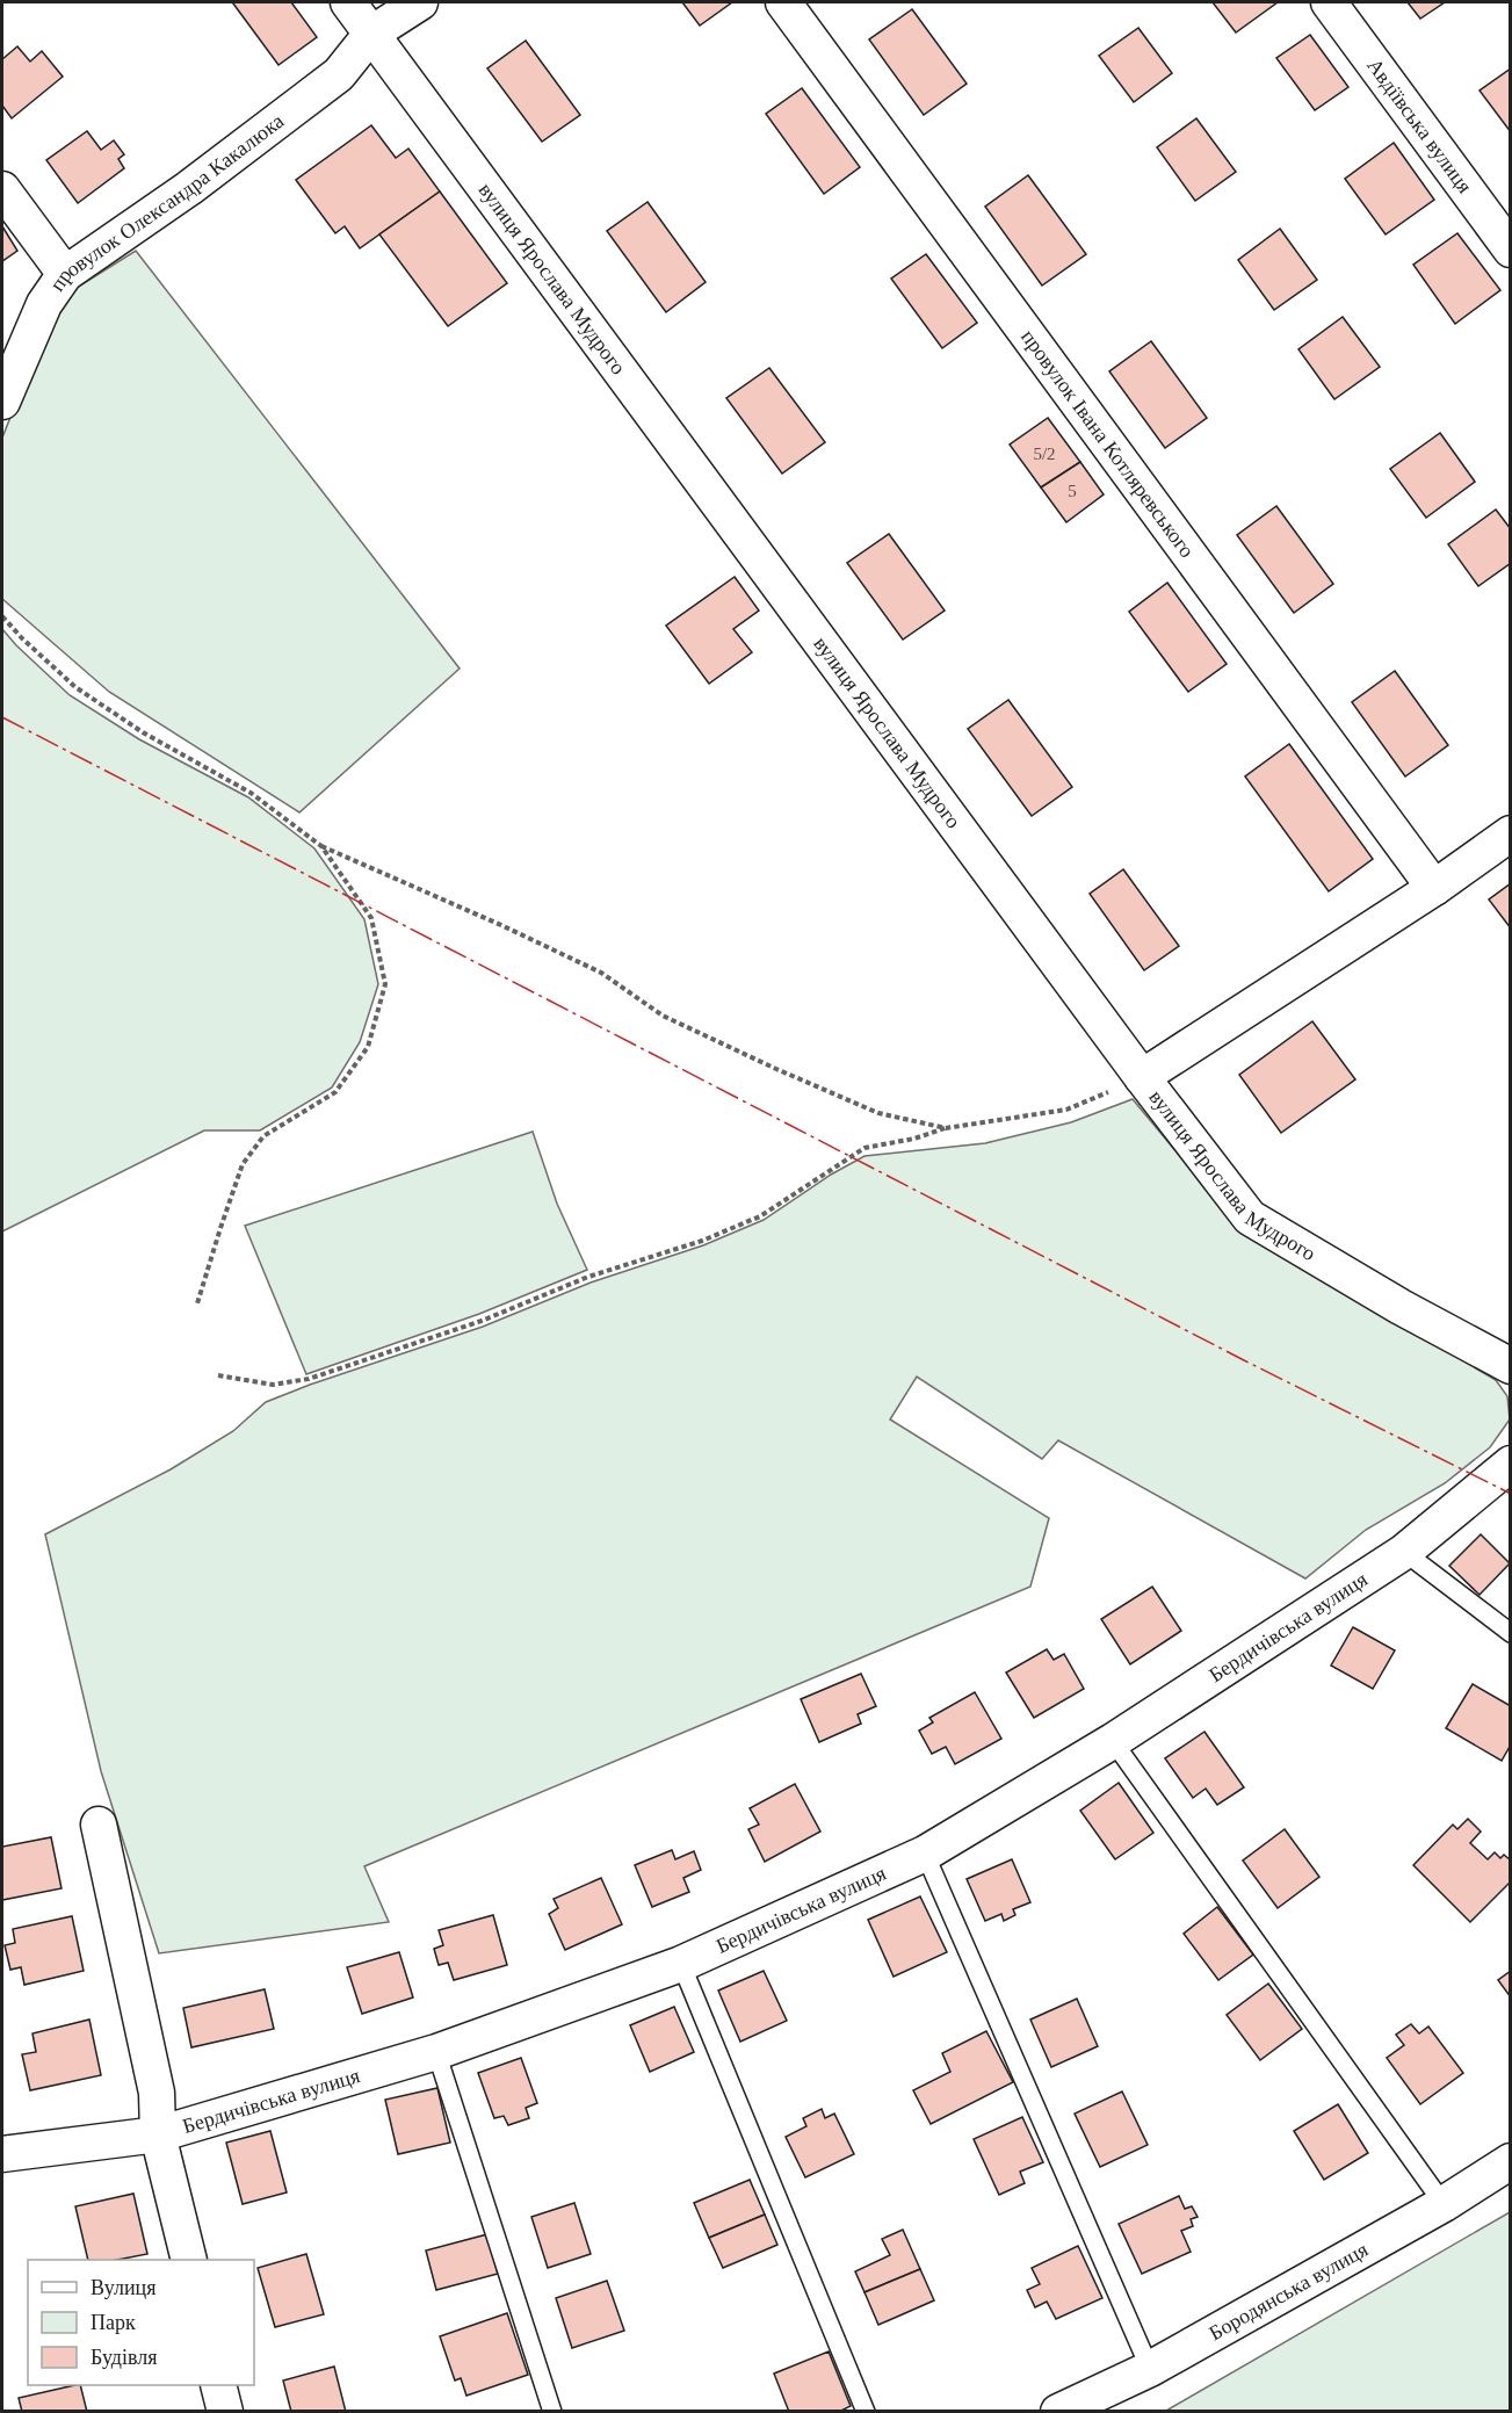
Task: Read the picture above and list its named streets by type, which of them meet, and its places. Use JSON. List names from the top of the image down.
{
  "streets": {
    "street": [
      "Авдіївська вулиця",
      "провулок Олександра Какалюка",
      "вулиця Ярослава Мудрого",
      "провулок Івана Котляревського",
      "Бердичівська вулиця",
      "Бородянська вулиця"
    ]
  },
  "crossings": [
    ["провулок Олександра Какалюка", "вулиця Ярослава Мудрого"]
  ],
  "house_numbers": ["5/2", "5"],
  "legend": ["Вулиця", "Парк", "Будівля"]
}
